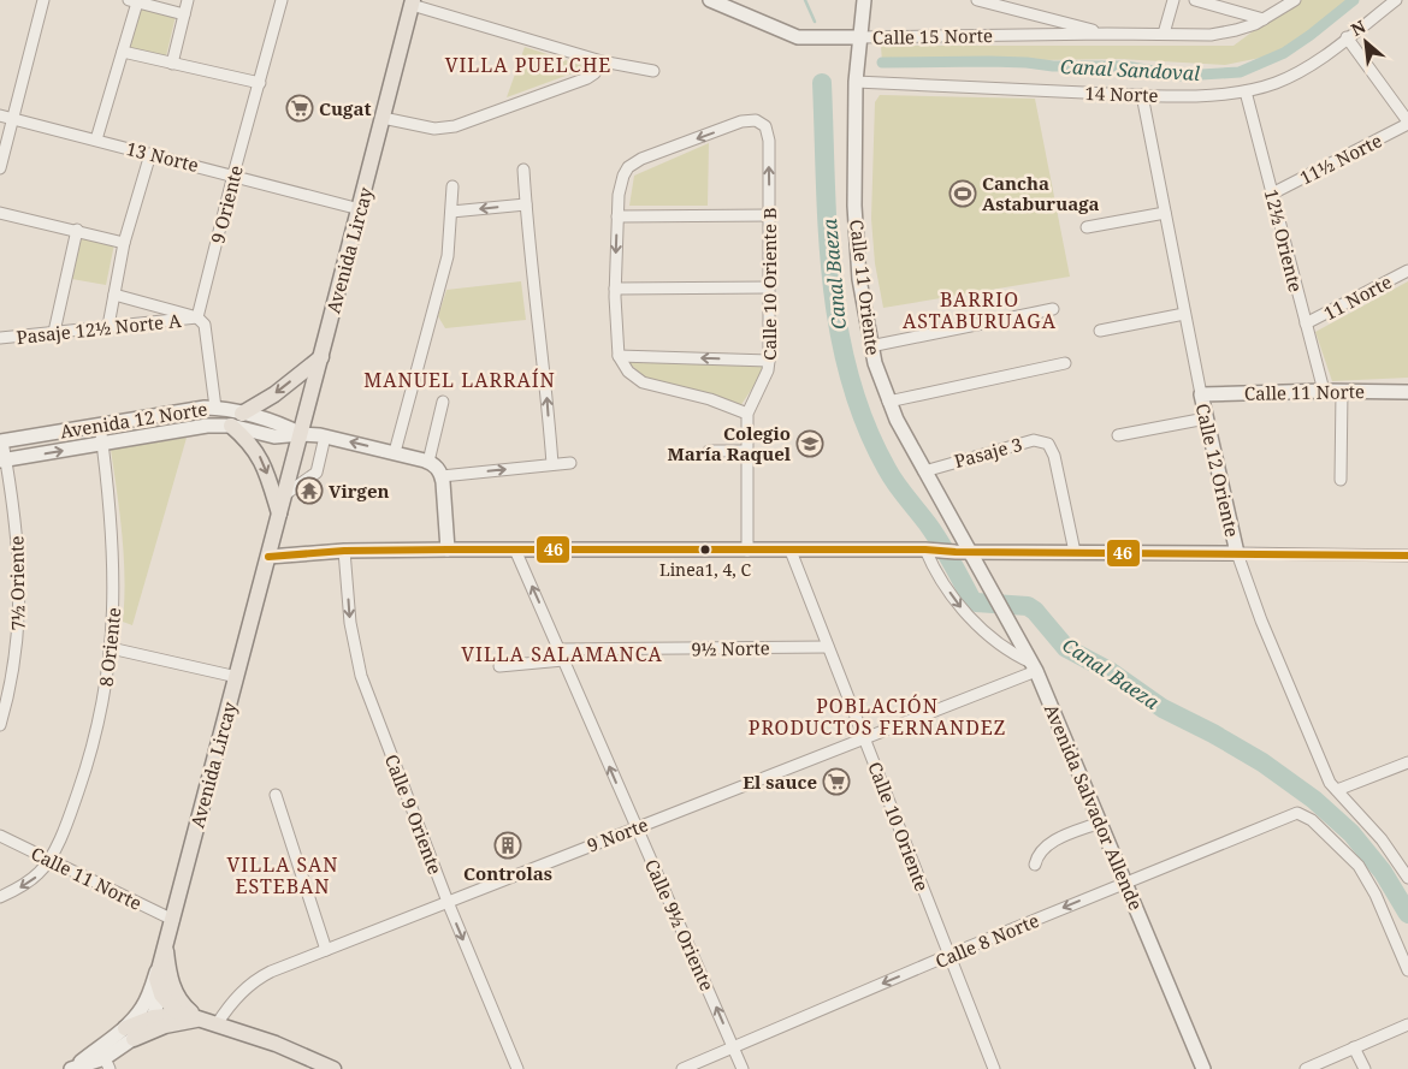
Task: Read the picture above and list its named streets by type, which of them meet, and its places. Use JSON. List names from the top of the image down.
{
  "streets": {
    "main road": [
      "Calle 15 Norte",
      "Avenida Lircay",
      "Calle 11 Oriente",
      "Calle 11 Norte",
      "Avenida 12 Norte",
      "Calle 12 Oriente",
      "Avenida Salvador Allende"
    ],
    "street": [
      "14 Norte",
      "13 Norte",
      "11½ Norte",
      "9 Oriente",
      "12½ Oriente",
      "Calle 10 Oriente B",
      "11 Norte",
      "Pasaje 12½ Norte A",
      "Pasaje 3",
      "7½ Oriente",
      "8 Oriente",
      "9½ Norte",
      "Calle 9 Oriente",
      "Calle 10 Oriente",
      "9 Norte",
      "Calle 9½ Oriente",
      "Calle 8 Norte"
    ]
  },
  "crossings": [
    ["Calle 15 Norte", "Calle 11 Oriente"],
    ["14 Norte", "12½ Oriente"],
    ["14 Norte", "Calle 11 Oriente"],
    ["14 Norte", "Calle 12 Oriente"],
    ["13 Norte", "9 Oriente"],
    ["13 Norte", "Avenida Lircay"],
    ["11½ Norte", "12½ Oriente"],
    ["9 Oriente", "Pasaje 12½ Norte A"],
    ["12½ Oriente", "11 Norte"],
    ["12½ Oriente", "Calle 11 Norte"],
    ["Avenida Lircay", "Calle 11 Norte"],
    ["Avenida Lircay", "Avenida 12 Norte"],
    ["Calle 11 Oriente", "Pasaje 3"],
    ["Calle 11 Oriente", "Avenida Salvador Allende"],
    ["Calle 11 Norte", "Calle 12 Oriente"],
    ["Calle 11 Norte", "8 Oriente"],
    ["Avenida 12 Norte", "7½ Oriente"],
    ["Avenida 12 Norte", "8 Oriente"],
    ["9½ Norte", "Calle 10 Oriente"],
    ["9½ Norte", "Calle 9½ Oriente"],
    ["Avenida Salvador Allende", "9 Norte"],
    ["Avenida Salvador Allende", "Calle 8 Norte"],
    ["Calle 9 Oriente", "9 Norte"],
    ["Calle 10 Oriente", "9 Norte"],
    ["Calle 10 Oriente", "Calle 8 Norte"],
    ["9 Norte", "Calle 9½ Oriente"],
    ["Calle 9½ Oriente", "Calle 8 Norte"]
  ],
  "one_way": ["Calle 9 Oriente", "Calle 9½ Oriente", "Calle 8 Norte"],
  "districts": [
    "VILLA PUELCHE",
    "BARRIO ASTABURUAGA",
    "MANUEL LARRAÍN",
    "VILLA SALAMANCA",
    "POBLACIÓN PRODUCTOS FERNANDEZ",
    "VILLA SAN ESTEBAN"
  ],
  "water": ["Canal Sandoval", "Canal Baeza"],
  "places": {
    "supermarket": ["Cugat", "El sauce"],
    "sports": ["Cancha Astaburuaga"],
    "school or university": ["Colegio María Raquel"],
    "temple": ["Virgen"],
    "other": ["Linea1, 4, C"],
    "building": ["Controlas"]
  },
  "lines": ["transit line 46"],
  "north": "top left"
}
